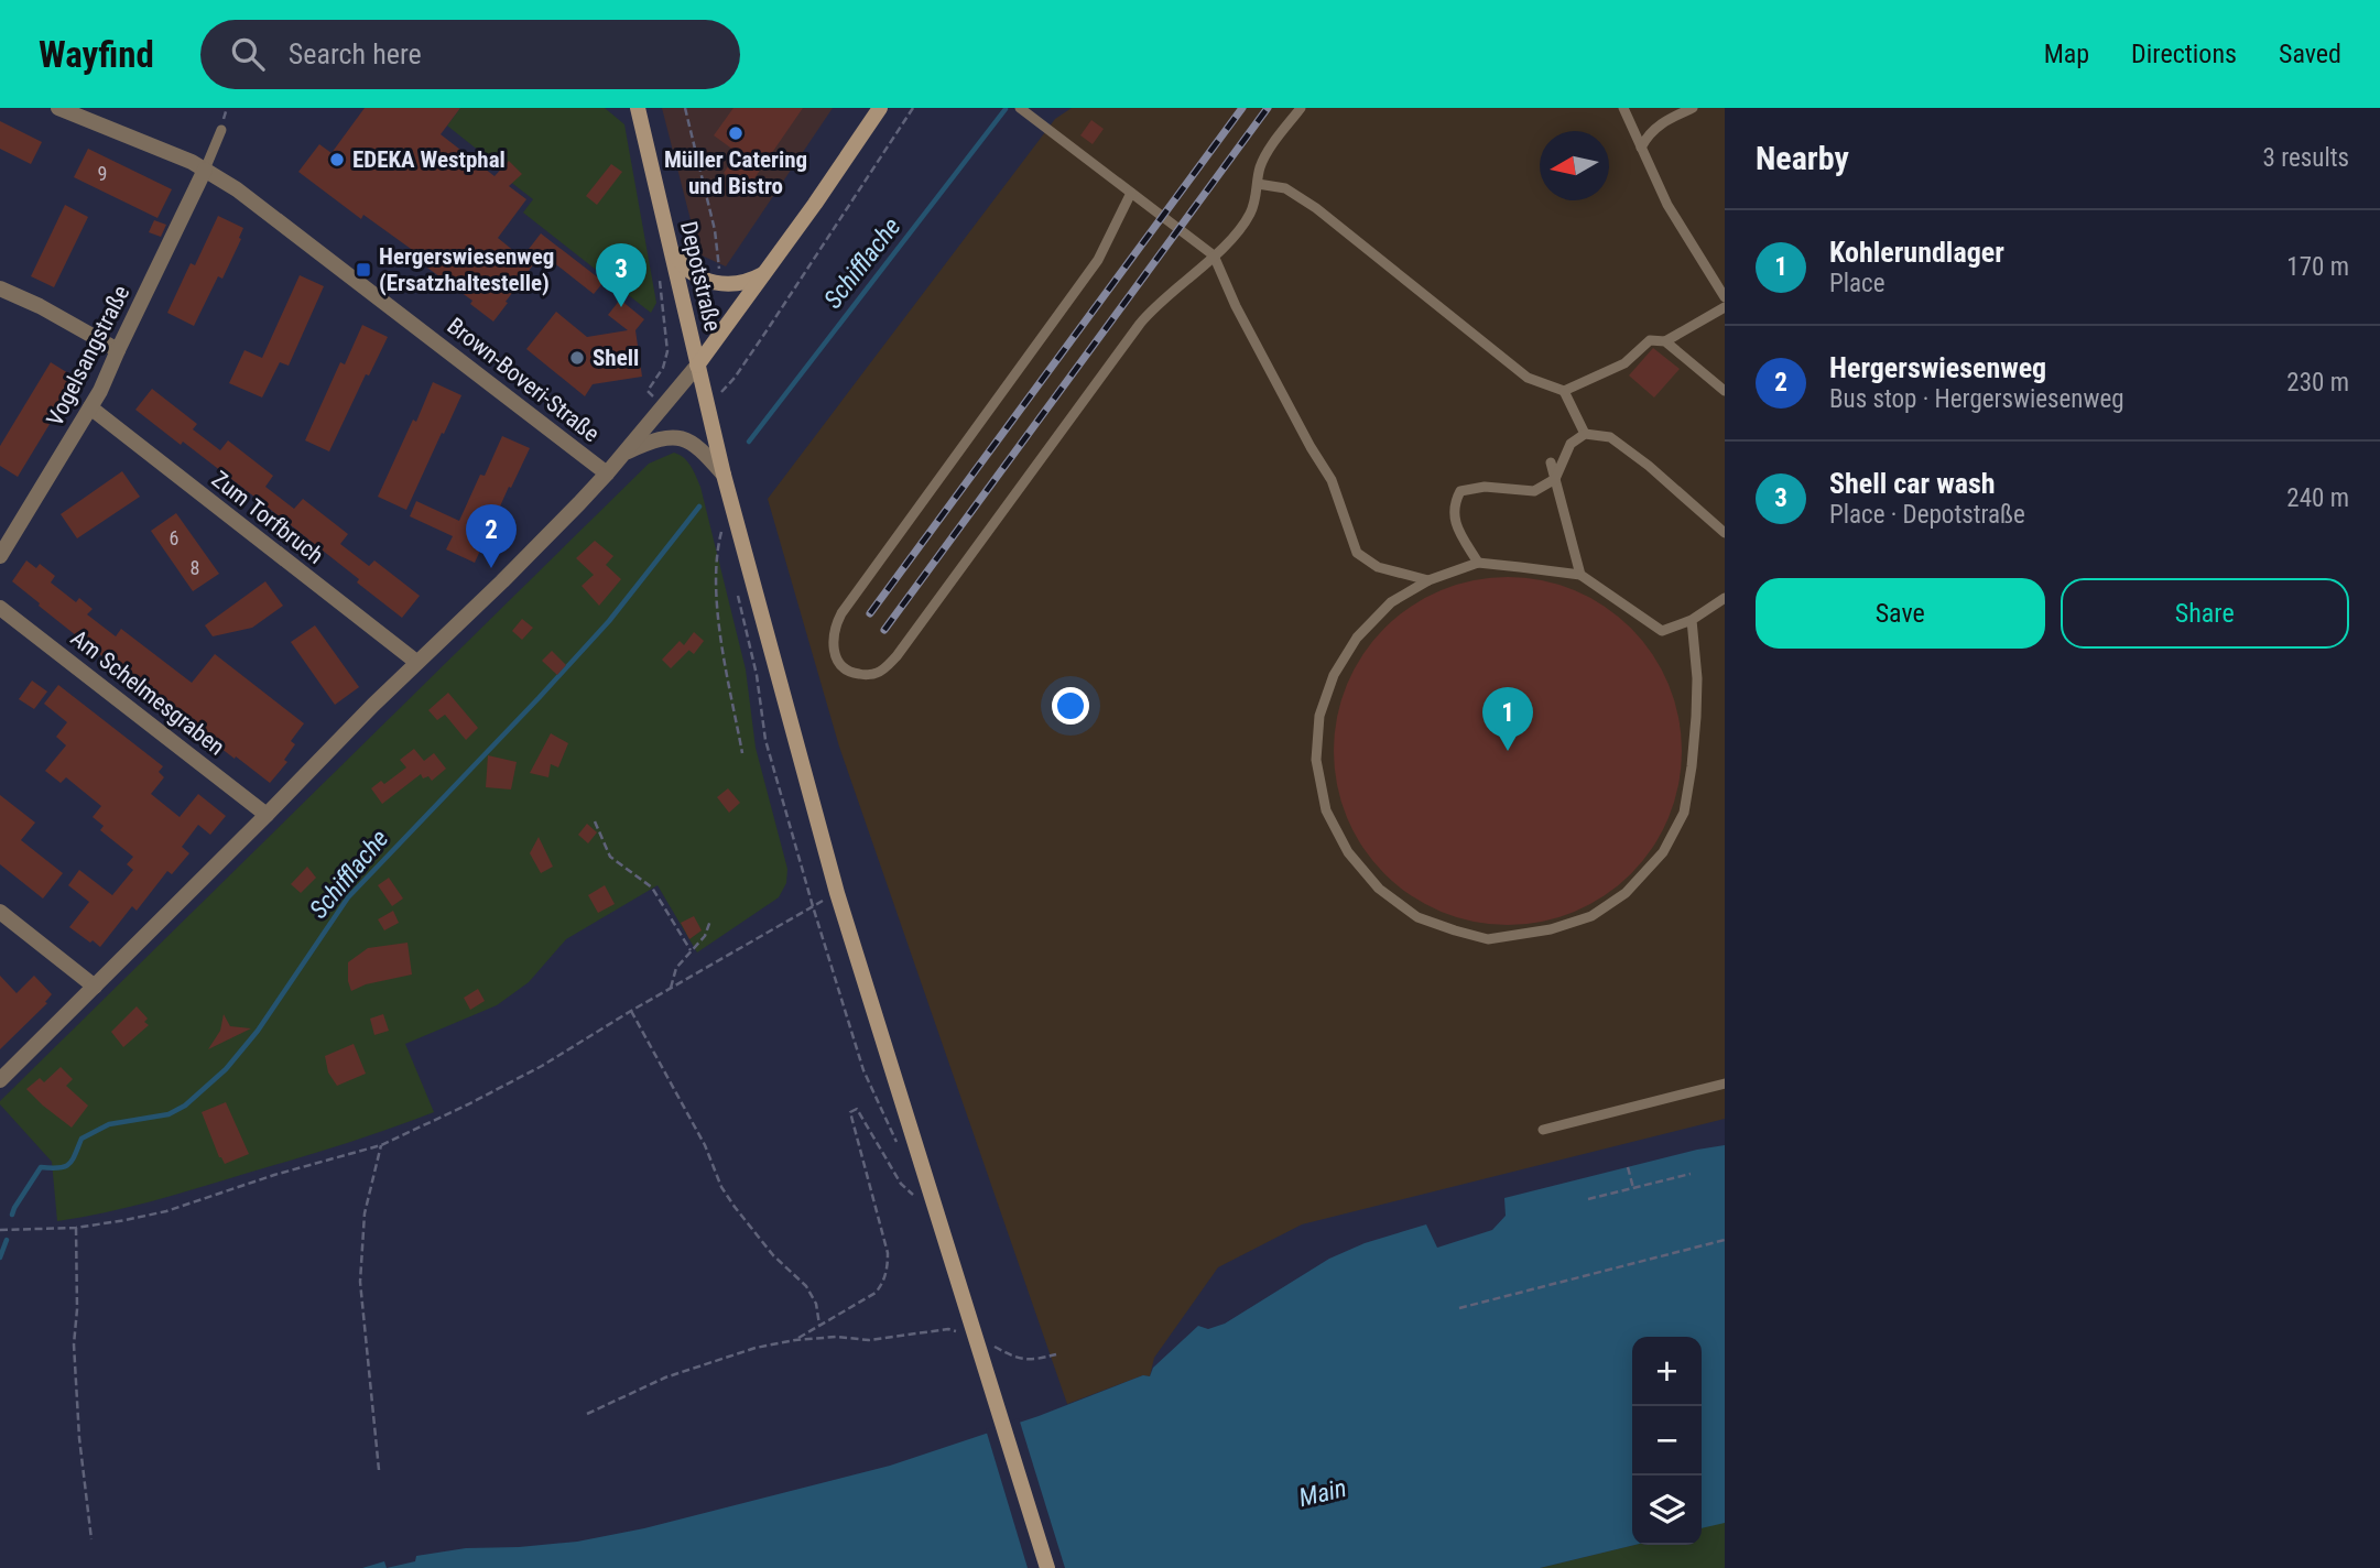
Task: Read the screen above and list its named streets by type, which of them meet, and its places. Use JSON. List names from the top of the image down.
{
  "streets": {
    "main road": ["Depotstraße"],
    "street": [
      "Vogelsangstraße",
      "Brown-Boveri-Straße",
      "Zum Torfbruch",
      "Am Schelmesgraben"
    ]
  },
  "crossings": [
    ["Vogelsangstraße", "Brown-Boveri-Straße"],
    ["Vogelsangstraße", "Zum Torfbruch"]
  ],
  "water": ["Schifflache", "Main"],
  "places": {
    "other": ["Müller Catering und Bistro", "EDEKA Westphal", "Shell"],
    "transit": ["Hergerswiesenweg (Ersatzhaltestelle)"]
  },
  "house_numbers": ["9", "6", "8"],
  "north": "left",
  "page": {
    "header": "Wayfind",
    "search": "Search here",
    "nav": ["Map", "Directions", "Saved"],
    "heading": ["Nearby", "3 results"],
    "list": [
      {
        "mark": "1",
        "name": "Kohlerundlager",
        "note": "Place",
        "value": "170 m"
      },
      {
        "mark": "2",
        "name": "Hergerswiesenweg",
        "note": "Bus stop · Hergerswiesenweg",
        "value": "230 m"
      },
      {
        "mark": "3",
        "name": "Shell car wash",
        "note": "Place · Depotstraße",
        "value": "240 m"
      }
    ],
    "pins": ["3", "2", "1"],
    "buttons": ["Save", "Share"],
    "map_buttons": ["+", "−"]
  }
}
